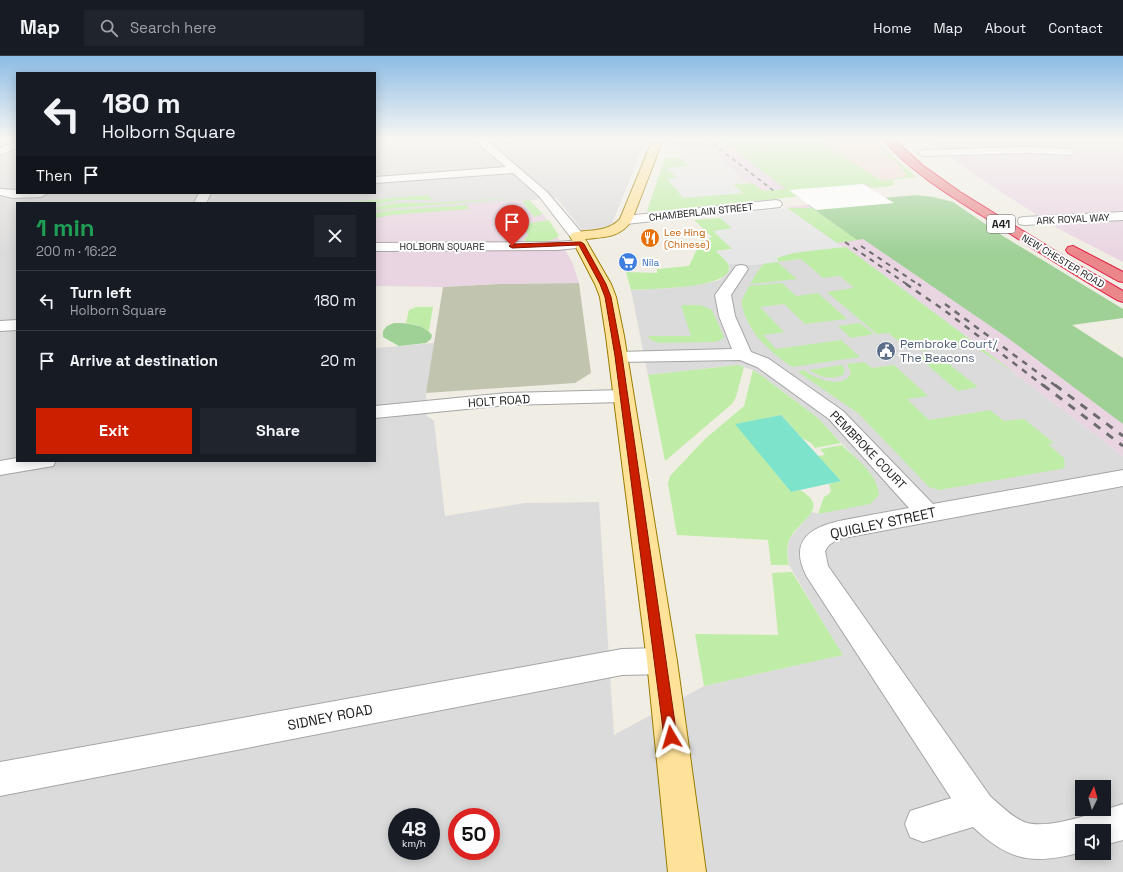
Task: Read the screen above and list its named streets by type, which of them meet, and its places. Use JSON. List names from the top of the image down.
{
  "streets": {
    "highway": ["A41", "NEW CHESTER ROAD"],
    "street": [
      "CHAMBERLAIN STREET",
      "ARK ROYAL WAY",
      "HOLBORN SQUARE",
      "HOLT ROAD",
      "PEMBROKE COURT",
      "QUIGLEY STREET",
      "SIDNEY ROAD"
    ]
  },
  "crossings": [
    ["ARK ROYAL WAY", "NEW CHESTER ROAD"],
    ["PEMBROKE COURT", "QUIGLEY STREET"]
  ],
  "places": {
    "restaurant": ["Lee Hing (Chinese)"],
    "supermarket": ["Nila"],
    "public building": ["Pembroke Court/ The Beacons"]
  },
  "north": "top",
  "page": {
    "header": "Map",
    "search": "Search here",
    "nav": [
      "Home",
      "Map",
      "About",
      "Contact"
    ],
    "turn": ["180 m", "Holborn Square"],
    "then": "Then",
    "heading": ["1 min", "200 m · 16:22"],
    "list": [
      {
        "name": "Turn left",
        "note": "Holborn Square",
        "value": "180 m"
      },
      {
        "name": "Arrive at destination",
        "value": "20 m"
      }
    ],
    "buttons": ["Exit", "Share"],
    "speed": "48 km/h",
    "limit": "50"
  }
}
